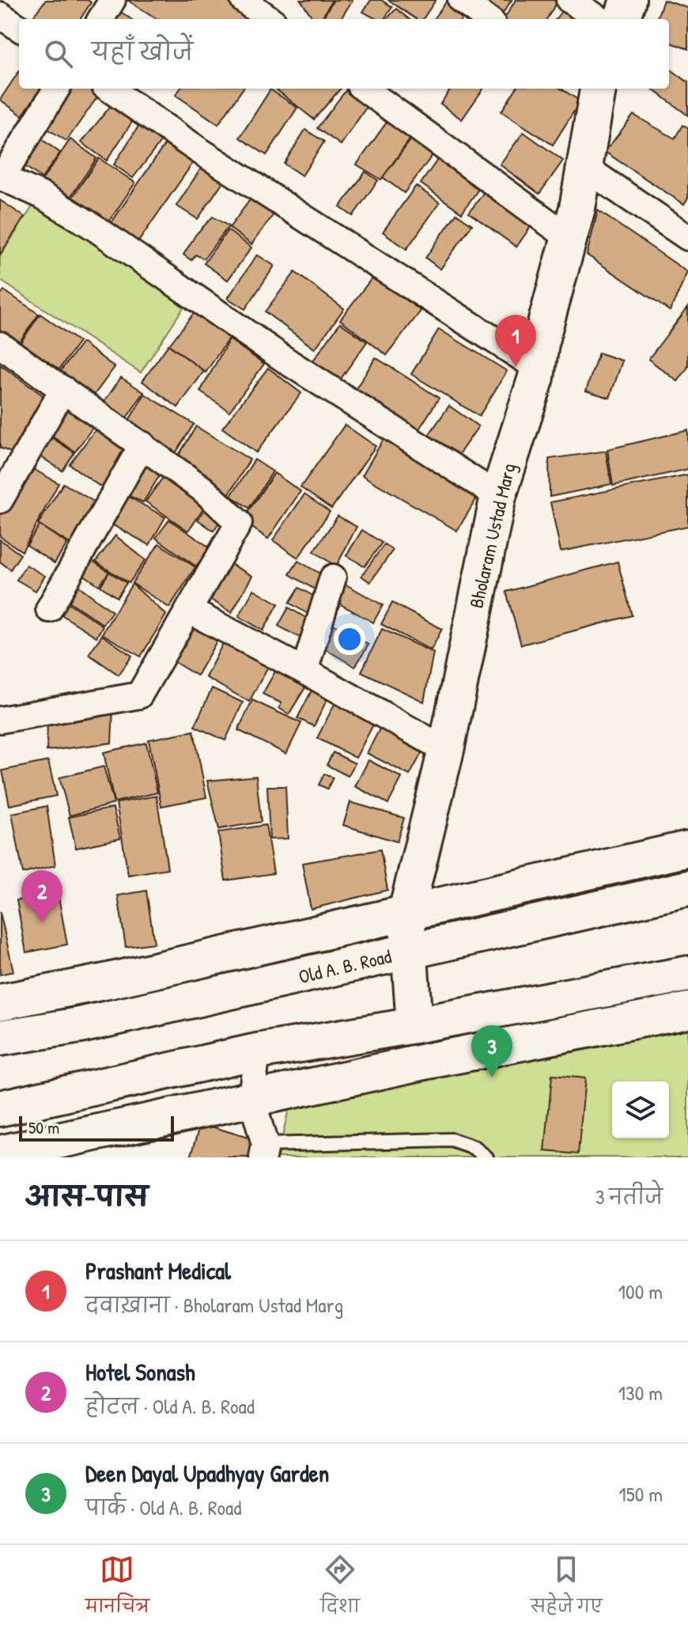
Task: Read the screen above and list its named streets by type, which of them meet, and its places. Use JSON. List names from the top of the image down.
{
  "streets": {
    "street": ["Bholaram Ustad Marg", "Old A. B. Road"]
  },
  "crossings": [
    ["Bholaram Ustad Marg", "Old A. B. Road"]
  ],
  "scale_bar": "50 m",
  "page": {
    "search": "यहाँ खोजें",
    "pins": ["1", "2", "3"],
    "scale": "50 m",
    "heading": ["आस-पास", "3 नतीजे"],
    "list": [
      {
        "mark": "1",
        "name": "Prashant Medical",
        "note": "दवाख़ाना · Bholaram Ustad Marg",
        "value": "100 m"
      },
      {
        "mark": "2",
        "name": "Hotel Sonash",
        "note": "होटल · Old A. B. Road",
        "value": "130 m"
      },
      {
        "mark": "3",
        "name": "Deen Dayal Upadhyay Garden",
        "note": "पार्क · Old A. B. Road",
        "value": "150 m"
      }
    ],
    "nav": ["मानचित्र", "दिशा", "सहेजे गए"]
  }
}
